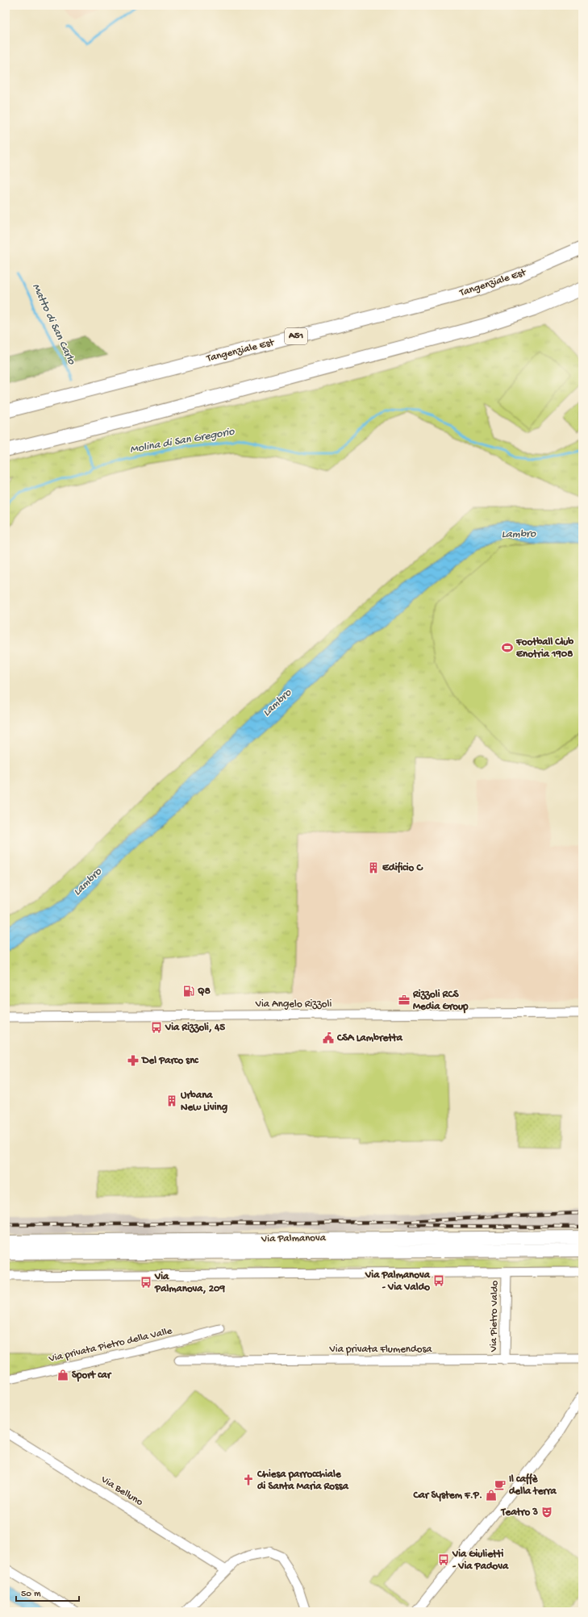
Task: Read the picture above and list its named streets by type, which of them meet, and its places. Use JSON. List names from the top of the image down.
{
  "streets": {
    "highway": ["Tangenziale Est", "A51", "Via Palmanova"],
    "street": [
      "Via Angelo Rizzoli",
      "Via Pietro Valdo",
      "Via privata Pietro della Valle",
      "Via privata Flumendosa",
      "Via Belluno"
    ]
  },
  "crossings": [
    ["Via Pietro Valdo", "Via privata Flumendosa"]
  ],
  "water": ["Matto di San Carlo", "Molina di San Gregorio", "Lambro"],
  "places": {
    "sports": ["Football Club Enotria 1908"],
    "building": ["Edificio C", "Urbana New Living"],
    "fuel station": ["Q8"],
    "office": ["Rizzoli RCS Media Group"],
    "bus stop": [
      "Via Rizzoli, 45",
      "Via Palmanova - Via Valdo",
      "Via Palmanova, 209",
      "Via Giulietti - Via Padova"
    ],
    "public building": ["CSA Lambretta"],
    "pharmacy": ["Del Parco snc"],
    "shop": ["Sport car", "Car System F.P."],
    "church": ["Chiesa parrocchiale di Santa Maria Rossa"],
    "cafe": ["Il caffè della terra"],
    "theatre": ["Teatro 3"]
  },
  "scale_bar": "50 m"
}
